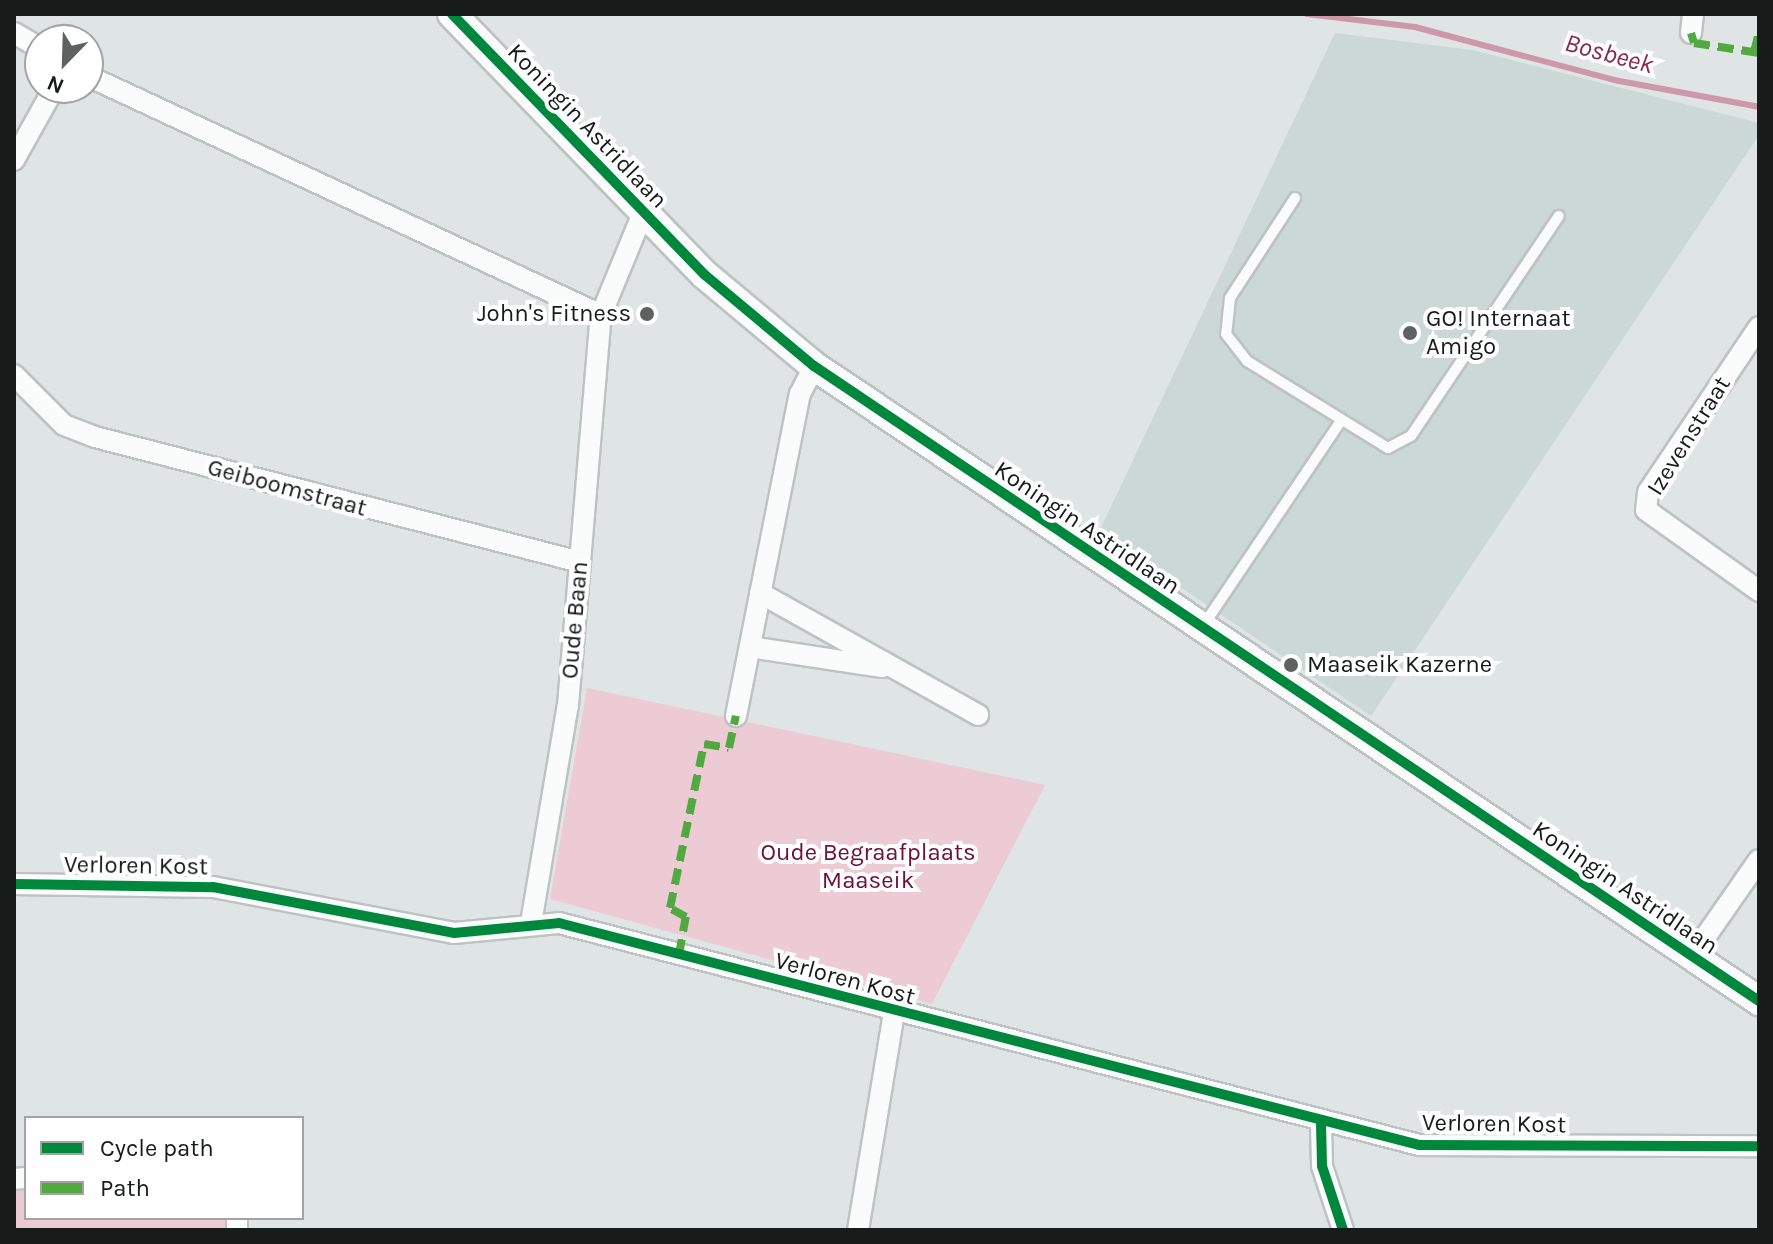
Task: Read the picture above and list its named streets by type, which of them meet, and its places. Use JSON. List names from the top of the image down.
{
  "streets": {
    "main road": ["Koningin Astridlaan"],
    "street": [
      "Izevenstraat",
      "Geiboomstraat",
      "Oude Baan",
      "Verloren Kost"
    ]
  },
  "crossings": [
    ["Koningin Astridlaan", "Oude Baan"],
    ["Geiboomstraat", "Oude Baan"],
    ["Oude Baan", "Verloren Kost"]
  ],
  "water": ["Bosbeek"],
  "parks": ["Oude Begraafplaats Maaseik"],
  "places": ["John's Fitness", "GO! Internaat Amigo", "Maaseik Kazerne"],
  "legend": ["Cycle path", "Path"],
  "north": "bottom left"
}
